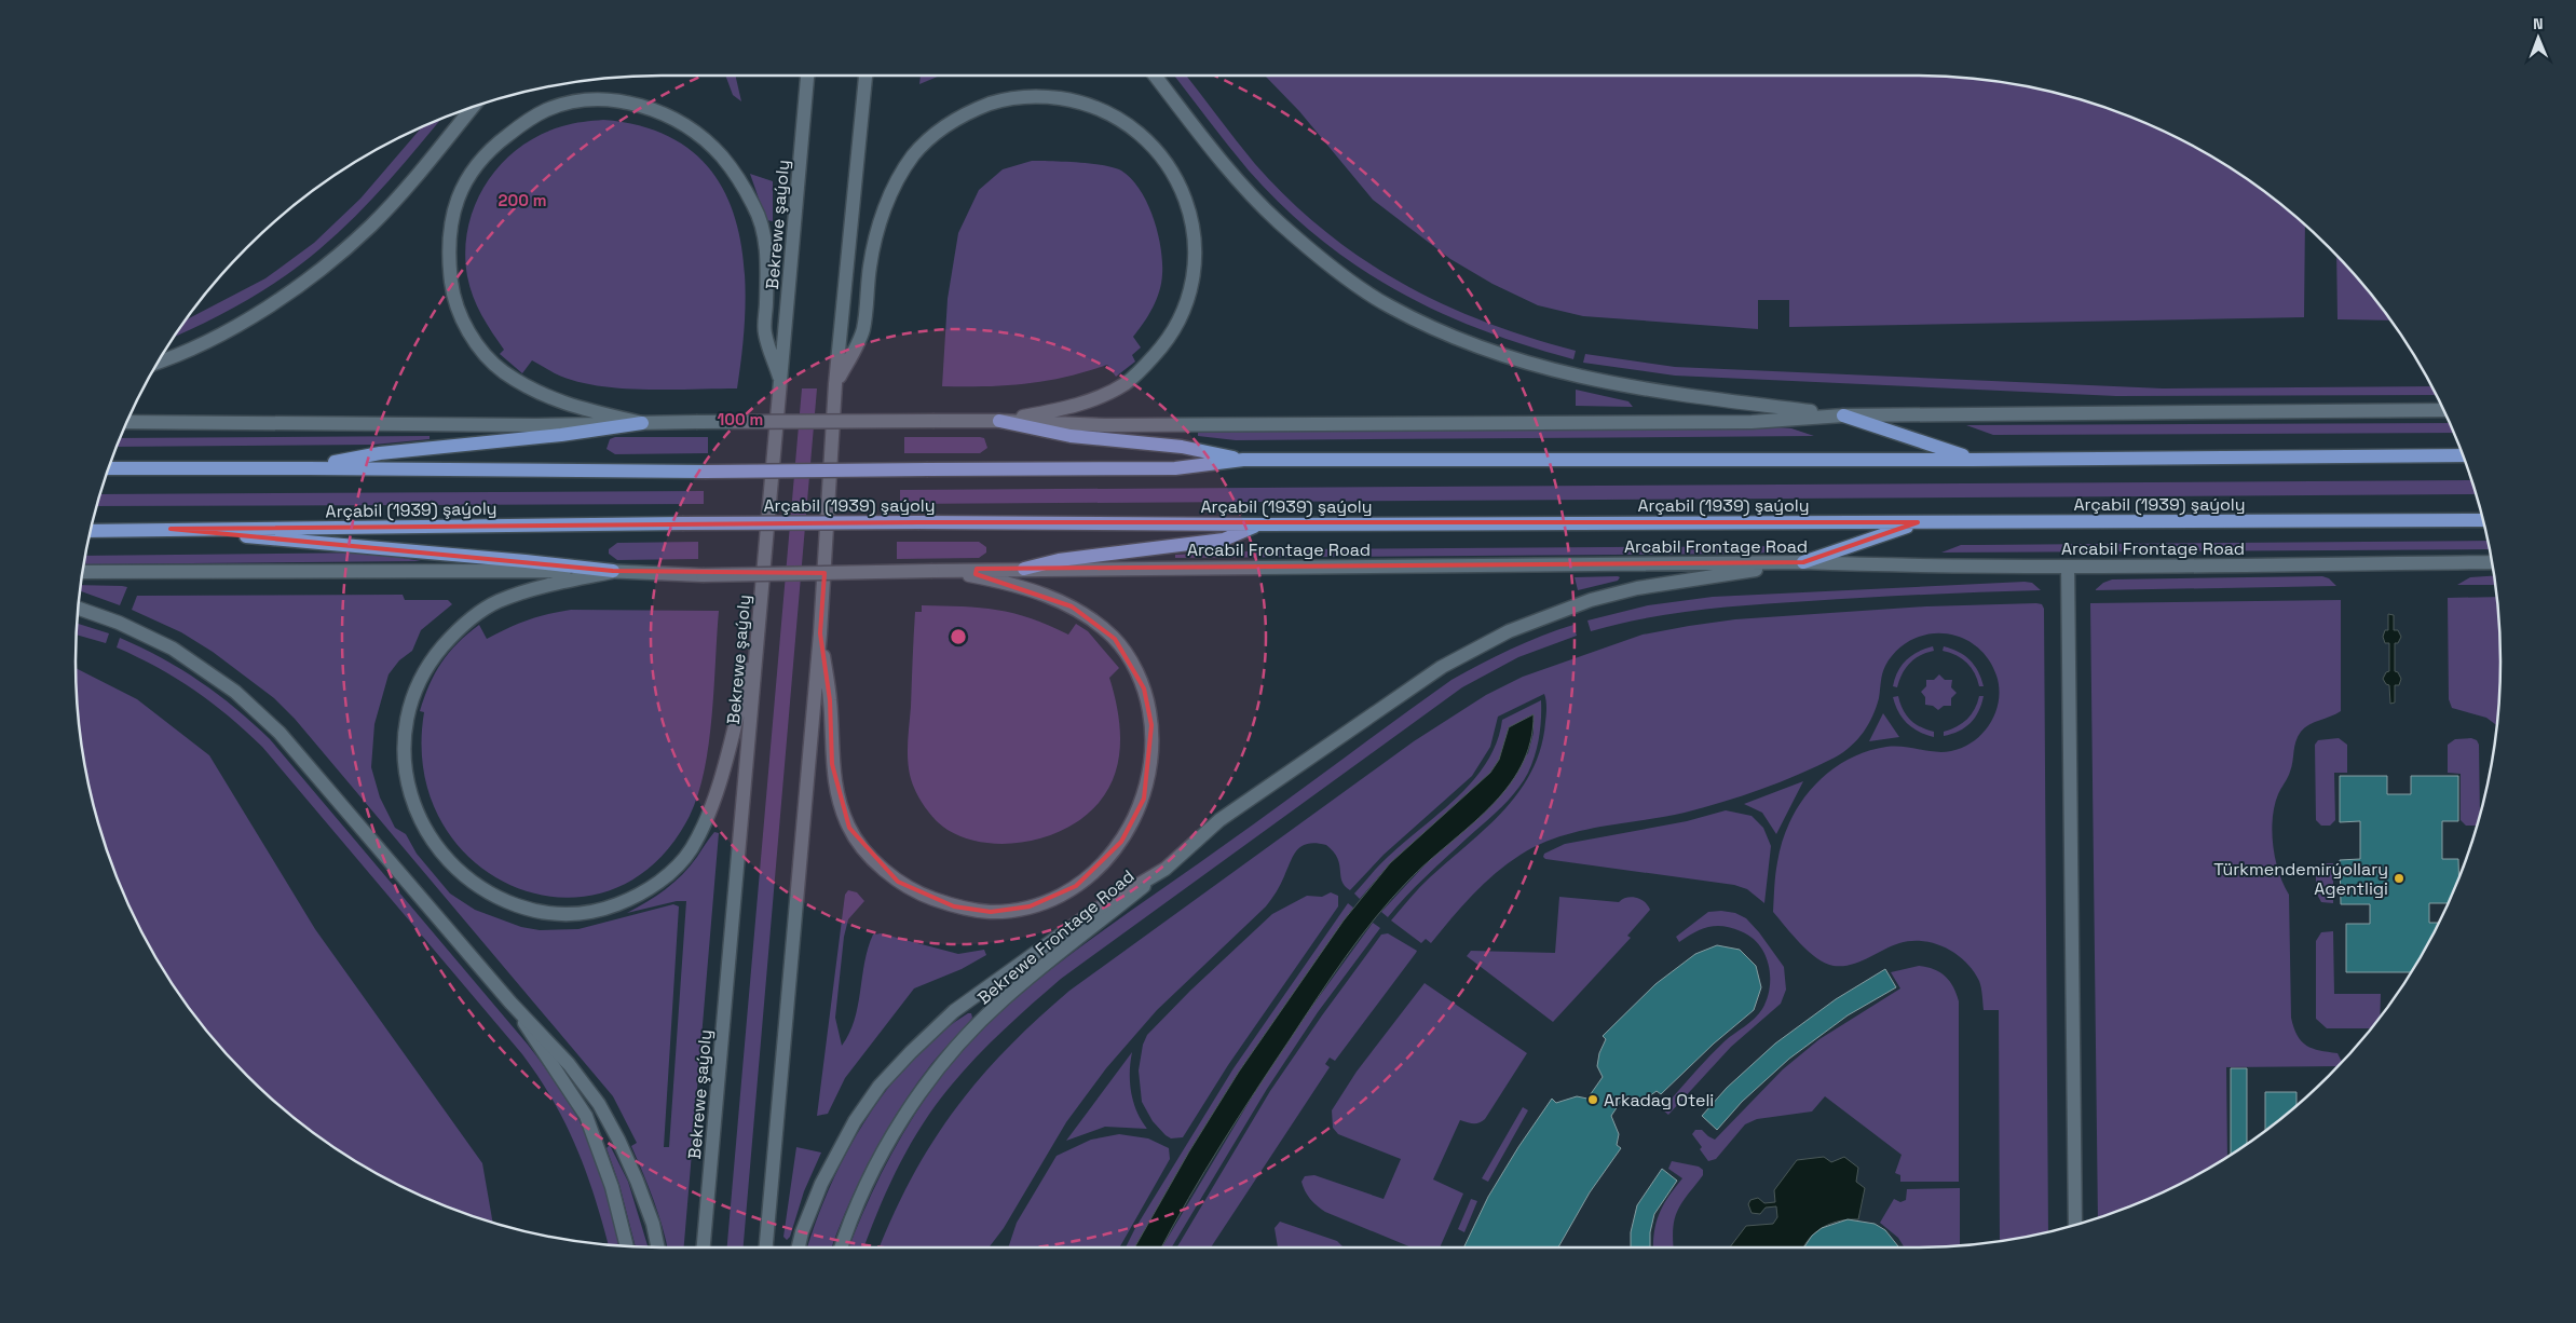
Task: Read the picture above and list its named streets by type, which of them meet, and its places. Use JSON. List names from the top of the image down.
{
  "streets": {
    "main road": [
      "Bekrewe şaýoly",
      "Arçabil (1939) şaýoly",
      "Arcabil Frontage Road",
      "Bekrewe Frontage Road"
    ]
  },
  "places": ["Türkmendemirýollary Agentligi", "Arkadag Oteli"],
  "north": "top",
  "rings": ["200 m", "100 m"]
}
